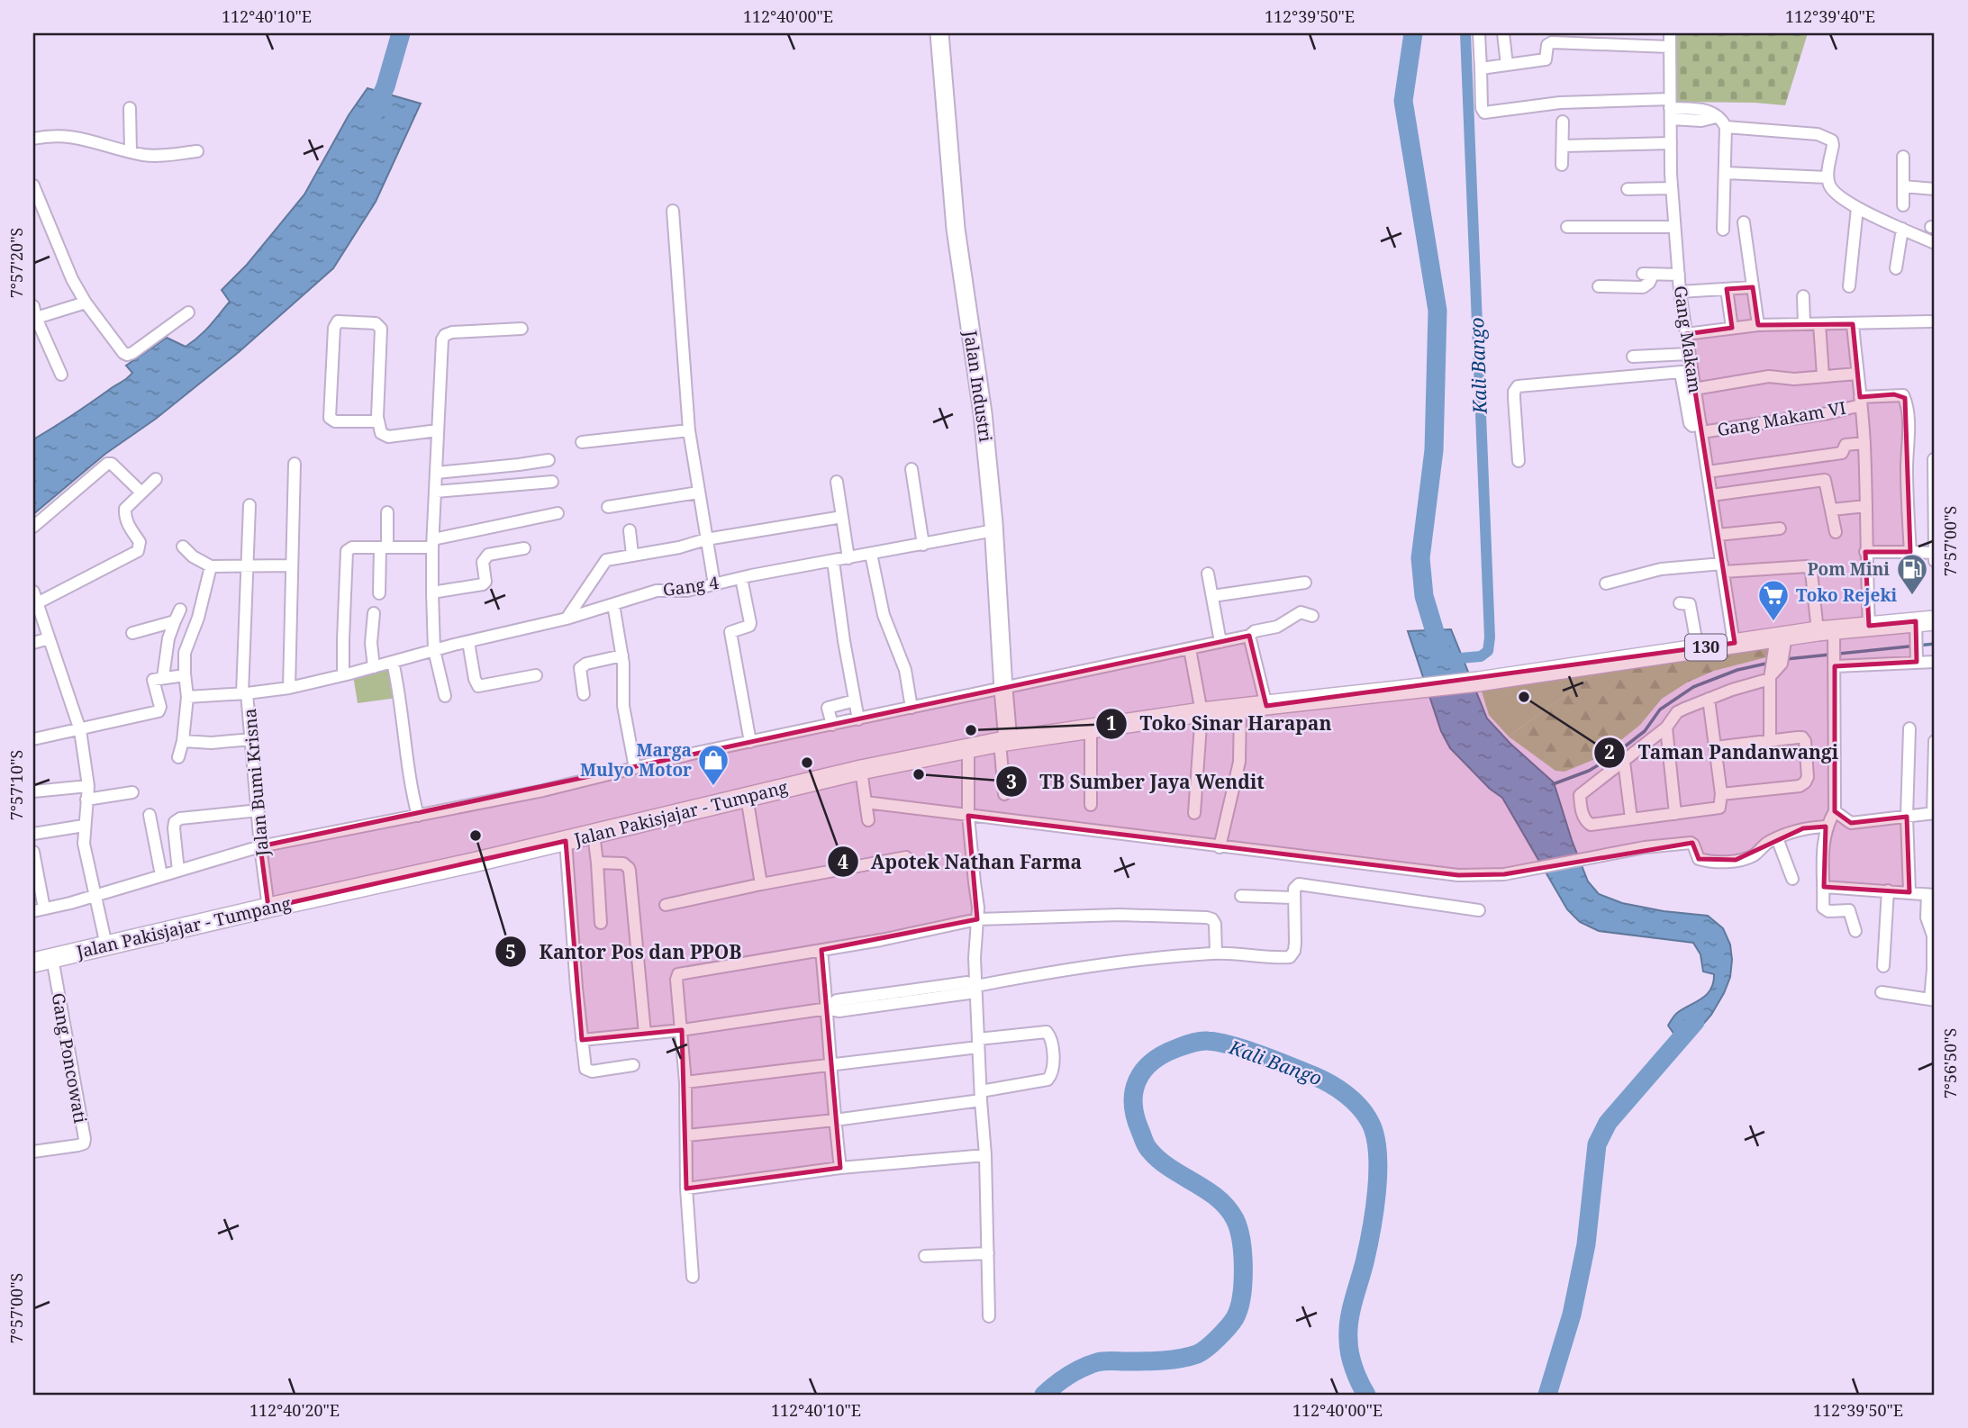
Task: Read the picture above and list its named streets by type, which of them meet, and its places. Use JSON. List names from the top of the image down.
{
  "streets": {
    "main road": ["130", "Jalan Pakisjajar - Tumpang"],
    "street": [
      "Gang Makam",
      "Jalan Industri",
      "Gang Makam VI",
      "Gang 4",
      "Jalan Bumi Krisna",
      "Gang Poncowati"
    ]
  },
  "crossings": [
    ["Gang Makam", "Gang Makam VI"],
    ["Gang Makam", "130"],
    ["Jalan Industri", "Gang 4"],
    ["Jalan Industri", "Jalan Pakisjajar - Tumpang"],
    ["Gang 4", "Jalan Bumi Krisna"],
    ["130", "Jalan Pakisjajar - Tumpang"],
    ["Jalan Bumi Krisna", "Jalan Pakisjajar - Tumpang"],
    ["Jalan Pakisjajar - Tumpang", "Gang Poncowati"]
  ],
  "water": ["Kali Bango"],
  "places": {
    "fuel station": ["Pom Mini"],
    "supermarket": ["Toko Rejeki"],
    "other": [
      "Taman Pandanwangi",
      "Toko Sinar Harapan",
      "Apotek Nathan Farma",
      "TB Sumber Jaya Wendit",
      "Kantor Pos dan PPOB"
    ],
    "shop": ["Marga Mulyo Motor"]
  },
  "coordinates": [
    "112°40'10\"E",
    "112°40'00\"E",
    "112°39'50\"E",
    "112°39'40\"E",
    "7°57'20\"S",
    "7°57'00\"S",
    "7°57'10\"S",
    "7°56'50\"S",
    "112°40'20\"E"
  ]
}
